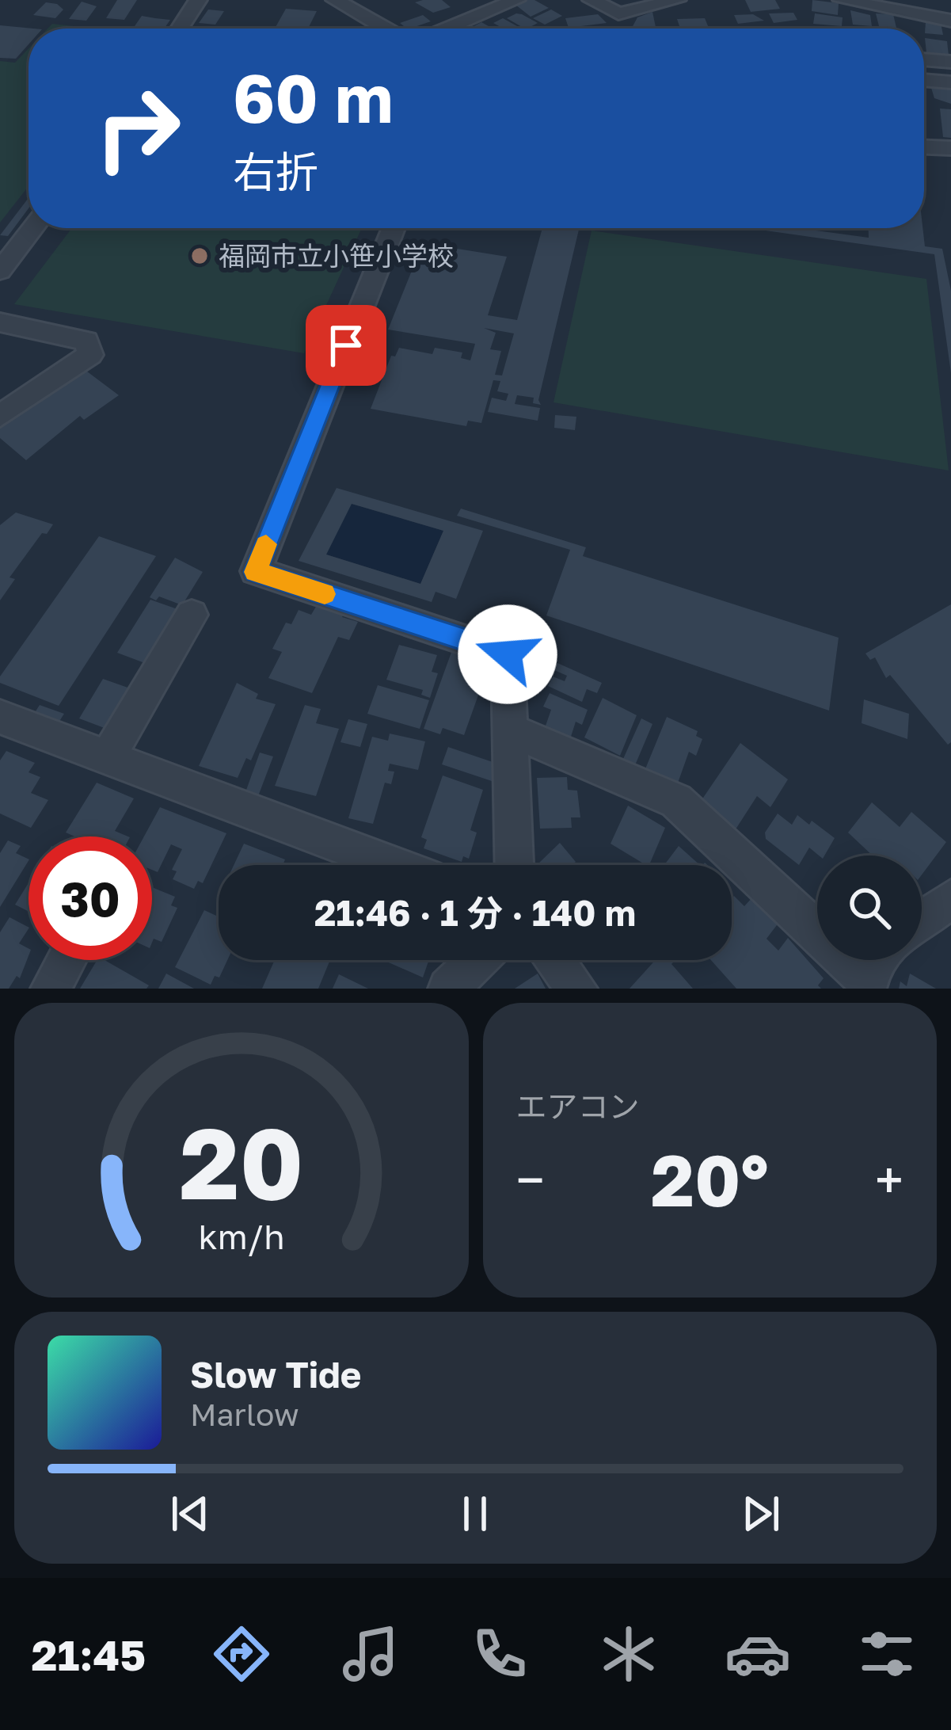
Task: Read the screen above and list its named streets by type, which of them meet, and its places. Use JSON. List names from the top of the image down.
{
  "places": ["福岡市立小笹小学校"],
  "page": {
    "turn": ["60 m", "右折"],
    "limit": "30",
    "trip": "21:46 · 1 分 · 140 m",
    "tile": "エアコン",
    "heat": ["−", "20°", "+"],
    "song": ["Slow Tide", "Marlow"],
    "tabs": "21:45",
    "gauge": ["20", "km/h"]
  }
}
